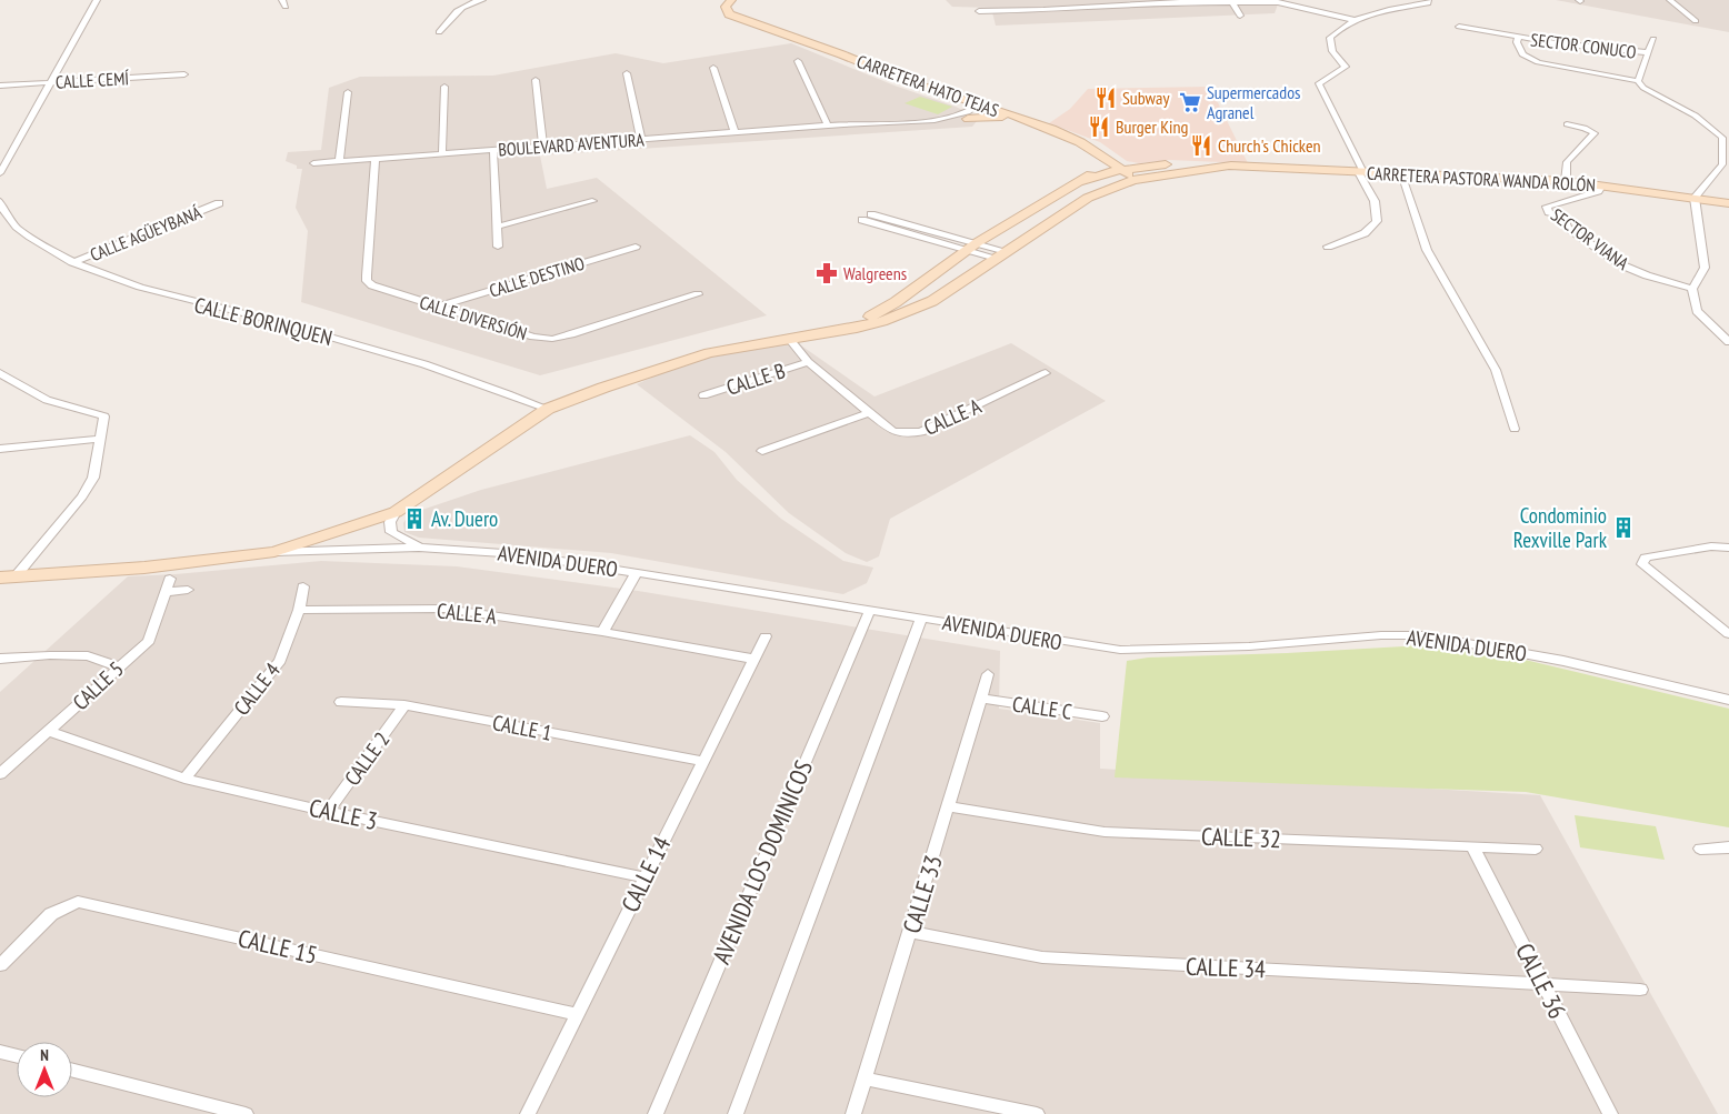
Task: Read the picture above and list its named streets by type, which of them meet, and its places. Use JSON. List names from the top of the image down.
{
  "streets": {
    "street": [
      "SECTOR CONUCO",
      "CALLE CEMÍ",
      "CARRETERA HATO TEJAS",
      "BOULEVARD AVENTURA",
      "CARRETERA PASTORA WANDA ROLÓN",
      "CALLE AGÜEYBANÁ",
      "SECTOR VIANA",
      "CALLE DESTINO",
      "CALLE DIVERSIÓN",
      "CALLE BORINQUEN",
      "CALLE B",
      "CALLE A",
      "AVENIDA DUERO",
      "CALLE 5",
      "CALLE 4",
      "CALLE C",
      "CALLE 1",
      "CALLE 2",
      "CALLE 3",
      "CALLE 32",
      "AVENIDA LOS DOMINICOS",
      "CALLE 14",
      "CALLE 33",
      "CALLE 15",
      "CALLE 34",
      "CALLE 36"
    ]
  },
  "crossings": [
    ["SECTOR CONUCO", "CARRETERA PASTORA WANDA ROLÓN"],
    ["CARRETERA HATO TEJAS", "BOULEVARD AVENTURA"],
    ["CARRETERA HATO TEJAS", "CARRETERA PASTORA WANDA ROLÓN"],
    ["BOULEVARD AVENTURA", "CALLE DIVERSIÓN"],
    ["CARRETERA PASTORA WANDA ROLÓN", "SECTOR VIANA"],
    ["CARRETERA PASTORA WANDA ROLÓN", "CALLE BORINQUEN"],
    ["CARRETERA PASTORA WANDA ROLÓN", "CALLE A"],
    ["CARRETERA PASTORA WANDA ROLÓN", "AVENIDA DUERO"],
    ["CALLE AGÜEYBANÁ", "CALLE BORINQUEN"],
    ["CALLE DESTINO", "CALLE DIVERSIÓN"],
    ["CALLE B", "CALLE A"],
    ["CALLE A", "CALLE 4"],
    ["CALLE A", "CALLE 14"],
    ["AVENIDA DUERO", "AVENIDA LOS DOMINICOS"],
    ["CALLE 5", "CALLE 3"],
    ["CALLE 4", "CALLE 3"],
    ["CALLE C", "CALLE 33"],
    ["CALLE 1", "CALLE 2"],
    ["CALLE 1", "CALLE 14"],
    ["CALLE 2", "CALLE 3"],
    ["CALLE 3", "CALLE 14"],
    ["CALLE 32", "CALLE 33"],
    ["CALLE 32", "CALLE 36"],
    ["CALLE 14", "CALLE 15"],
    ["CALLE 33", "CALLE 34"],
    ["CALLE 34", "CALLE 36"]
  ],
  "places": {
    "restaurant": ["Subway", "Burger King", "Church's Chicken"],
    "supermarket": ["Supermercados Agranel"],
    "pharmacy": ["Walgreens"],
    "building": ["Av. Duero", "Condominio Rexville Park"]
  },
  "north": "top"
}
